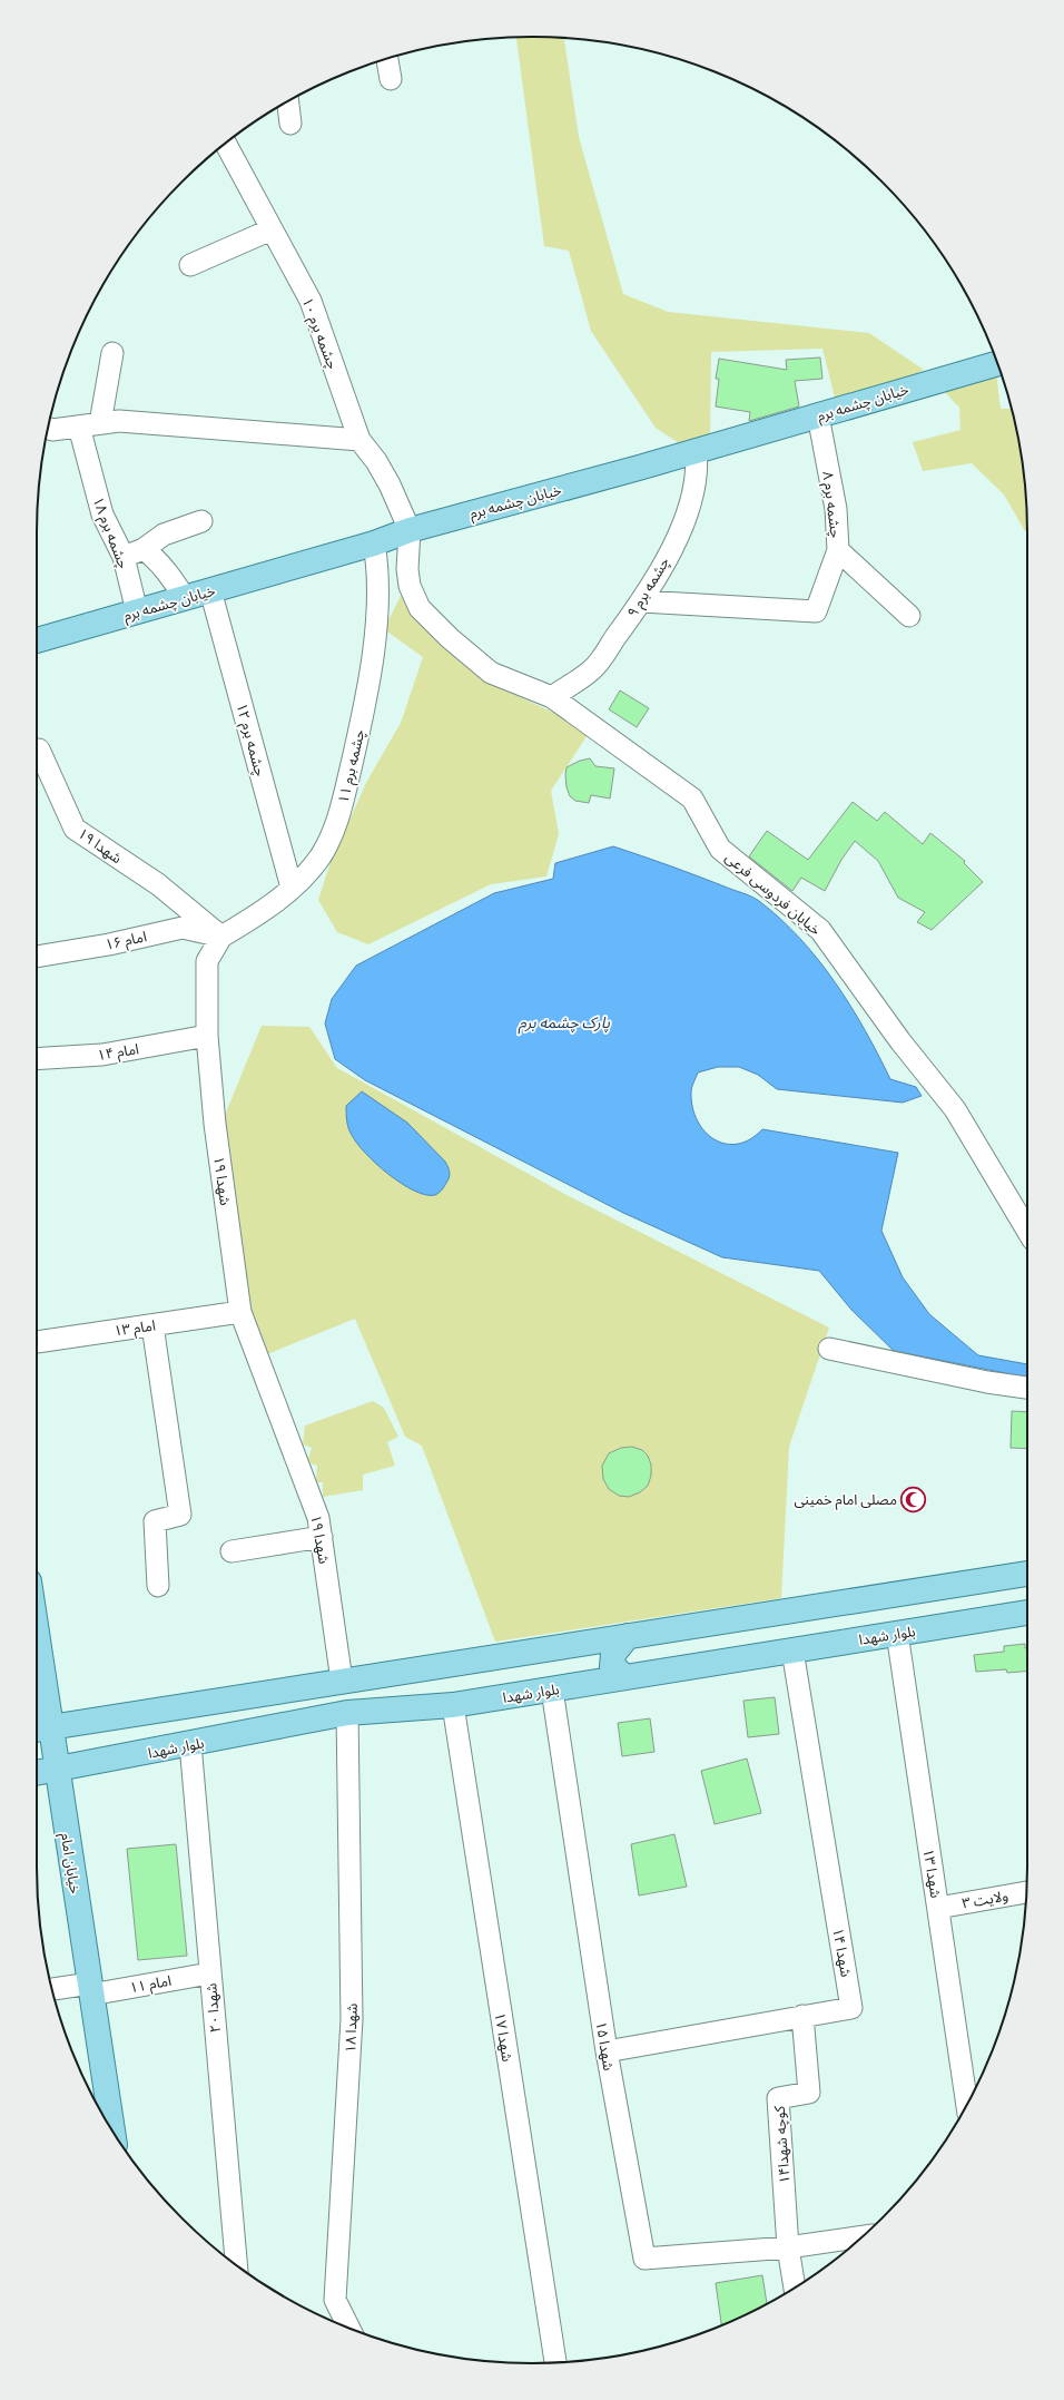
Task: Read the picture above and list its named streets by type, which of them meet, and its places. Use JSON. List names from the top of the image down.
{
  "streets": {
    "main road": ["خیابان چشمه برم", "بلوار شهدا", "خیابان امام"],
    "street": [
      "چشمه برم ۱۰",
      "چشمه برم ۸",
      "چشمه برم ۱۸",
      "چشمه برم ۹",
      "چشمه برم ۱۲",
      "چشمه برم ۱۱",
      "شهدا ۱۹",
      "خیابان فردوسی فرعی",
      "امام ۱۶",
      "امام ۱۴",
      "امام ۱۳",
      "شهدا ۱۳",
      "ولایت ۳",
      "شهدا ۱۴",
      "امام ۱۱",
      "شهدا ۲۰",
      "شهدا ۱۸",
      "شهدا ۱۷",
      "شهدا ۱۵",
      "کوچه شهدا۱۴"
    ]
  },
  "crossings": [
    ["چشمه برم ۱۰", "خیابان چشمه برم"],
    ["چشمه برم ۱۰", "خیابان فردوسی فرعی"],
    ["خیابان چشمه برم", "چشمه برم ۸"],
    ["خیابان چشمه برم", "چشمه برم ۱۸"],
    ["خیابان چشمه برم", "چشمه برم ۹"],
    ["خیابان چشمه برم", "چشمه برم ۱۲"],
    ["خیابان چشمه برم", "چشمه برم ۱۱"],
    ["خیابان چشمه برم", "خیابان فردوسی فرعی"],
    ["چشمه برم ۹", "خیابان فردوسی فرعی"],
    ["چشمه برم ۱۲", "چشمه برم ۱۱"],
    ["چشمه برم ۱۱", "شهدا ۱۹"],
    ["چشمه برم ۱۱", "امام ۱۶"],
    ["شهدا ۱۹", "امام ۱۶"],
    ["شهدا ۱۹", "امام ۱۴"],
    ["شهدا ۱۹", "امام ۱۳"],
    ["بلوار شهدا", "خیابان امام"],
    ["بلوار شهدا", "شهدا ۱۳"],
    ["بلوار شهدا", "شهدا ۱۴"],
    ["بلوار شهدا", "شهدا ۲۰"],
    ["بلوار شهدا", "شهدا ۱۸"],
    ["بلوار شهدا", "شهدا ۱۷"],
    ["بلوار شهدا", "شهدا ۱۵"],
    ["خیابان امام", "امام ۱۱"],
    ["شهدا ۱۳", "ولایت ۳"],
    ["شهدا ۱۴", "شهدا ۱۵"],
    ["شهدا ۱۴", "کوچه شهدا۱۴"],
    ["امام ۱۱", "شهدا ۲۰"],
    ["شهدا ۱۵", "کوچه شهدا۱۴"]
  ],
  "water": ["پارک چشمه برم"],
  "places": {
    "mosque": ["مصلی امام خمینی"]
  }
}
